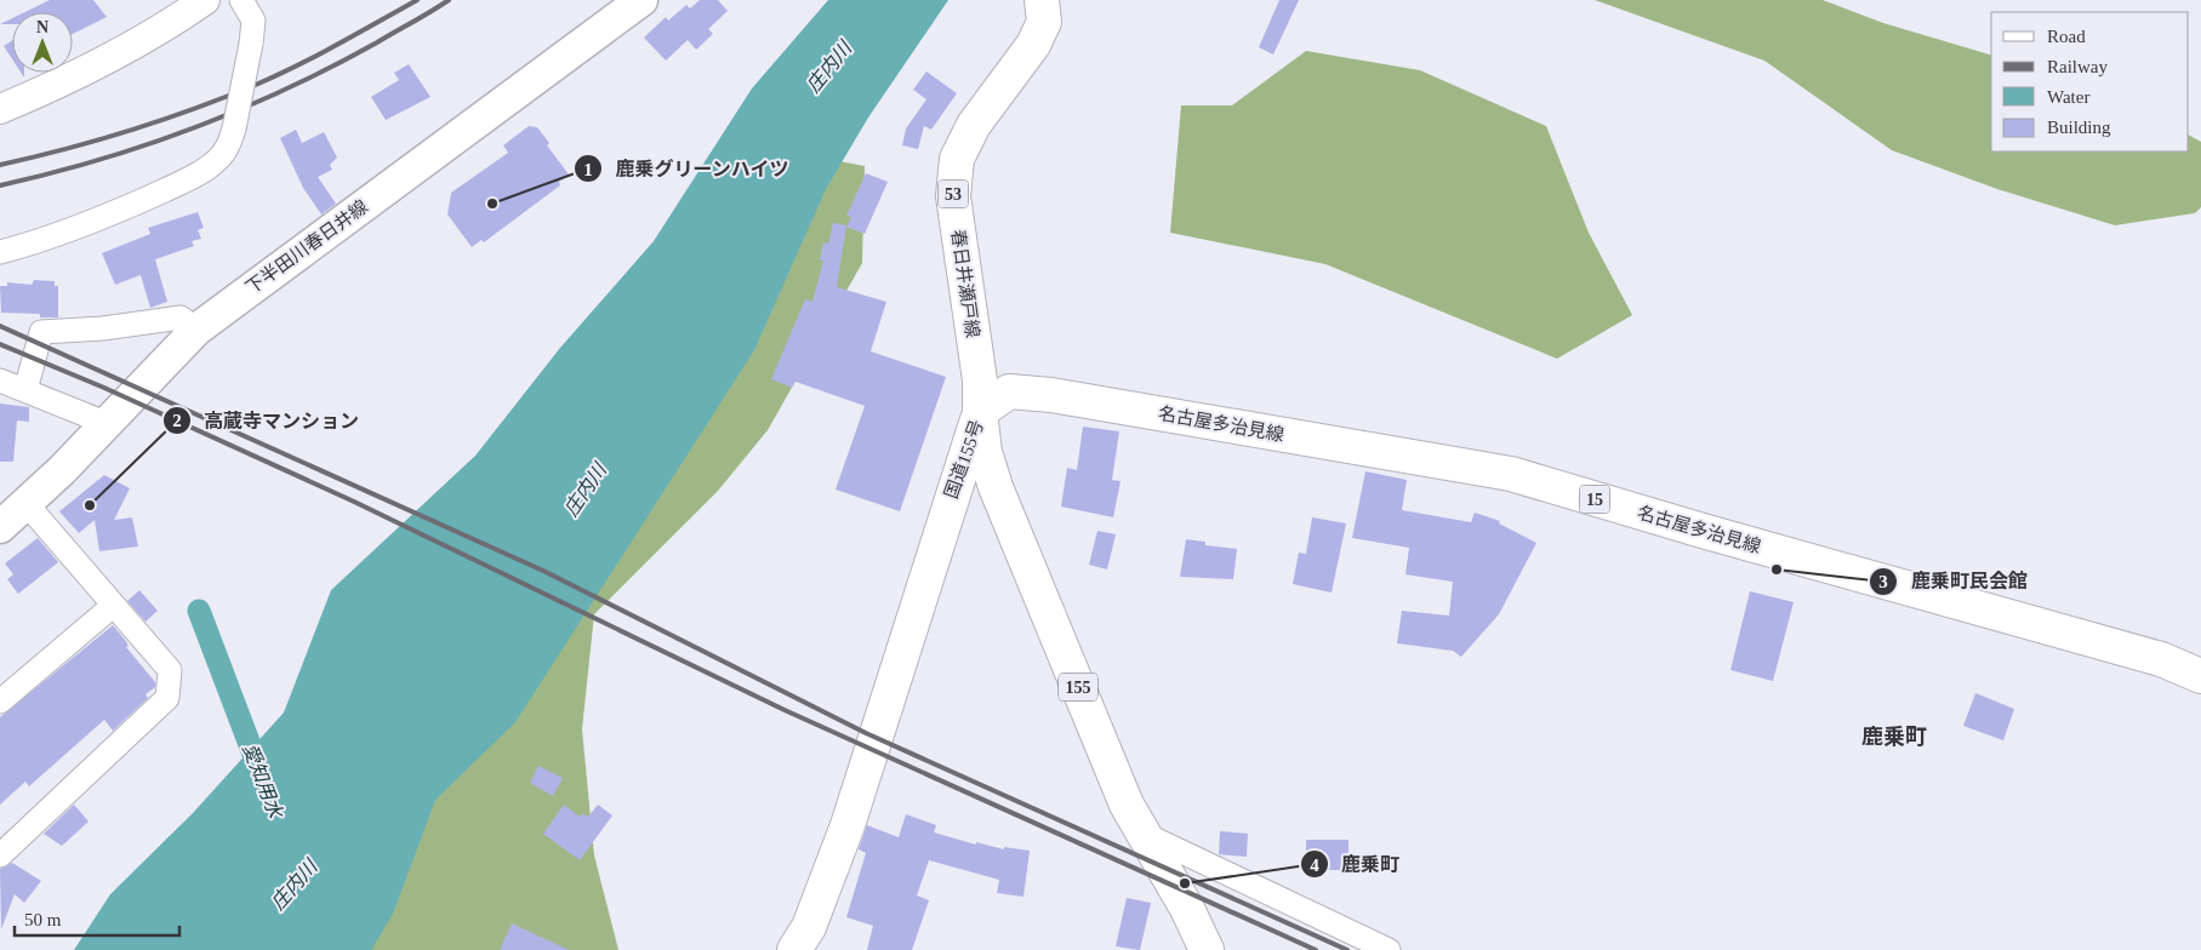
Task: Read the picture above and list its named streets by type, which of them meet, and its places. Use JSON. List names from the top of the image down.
{
  "streets": {
    "main road": [
      "53",
      "下半田川春日井線",
      "春日井瀬戸線",
      "名古屋多治見線",
      "国道155号",
      "15",
      "155"
    ]
  },
  "crossings": [
    ["春日井瀬戸線", "名古屋多治見線"],
    ["春日井瀬戸線", "国道155号"],
    ["名古屋多治見線", "国道155号"]
  ],
  "districts": ["鹿乗町"],
  "water": ["庄内川", "愛知用水"],
  "places": [
    "鹿乗グリーンハイツ",
    "高蔵寺マンション",
    "鹿乗町民会館",
    "鹿乗町"
  ],
  "legend": [
    "Road",
    "Railway",
    "Water",
    "Building"
  ],
  "scale_bar": "50 m",
  "north": "top"
}
